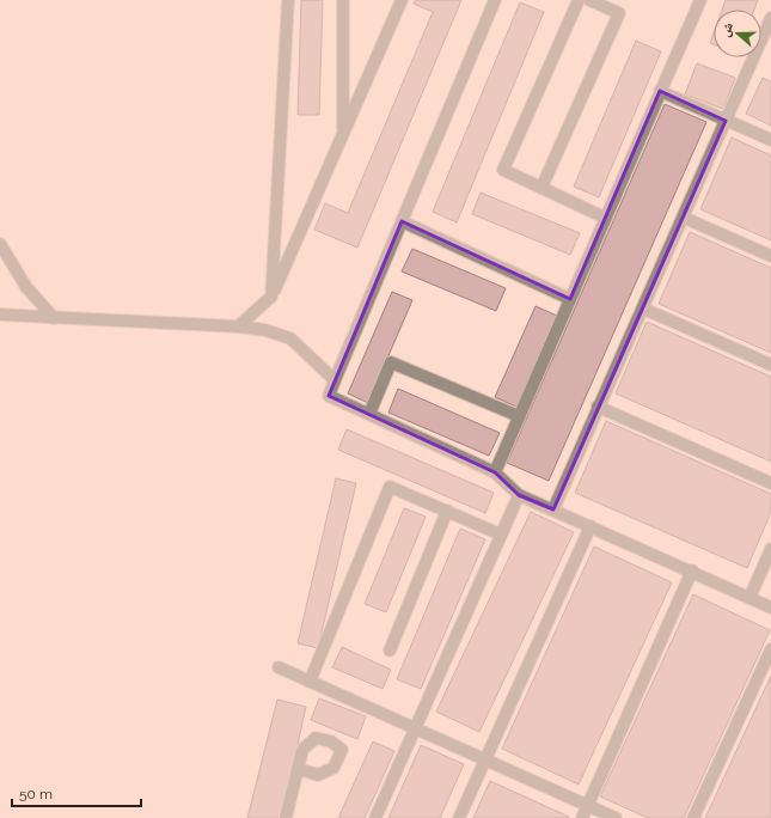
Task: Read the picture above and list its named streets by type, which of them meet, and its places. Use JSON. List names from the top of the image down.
{
  "scale_bar": "50 m",
  "north": "left"
}
